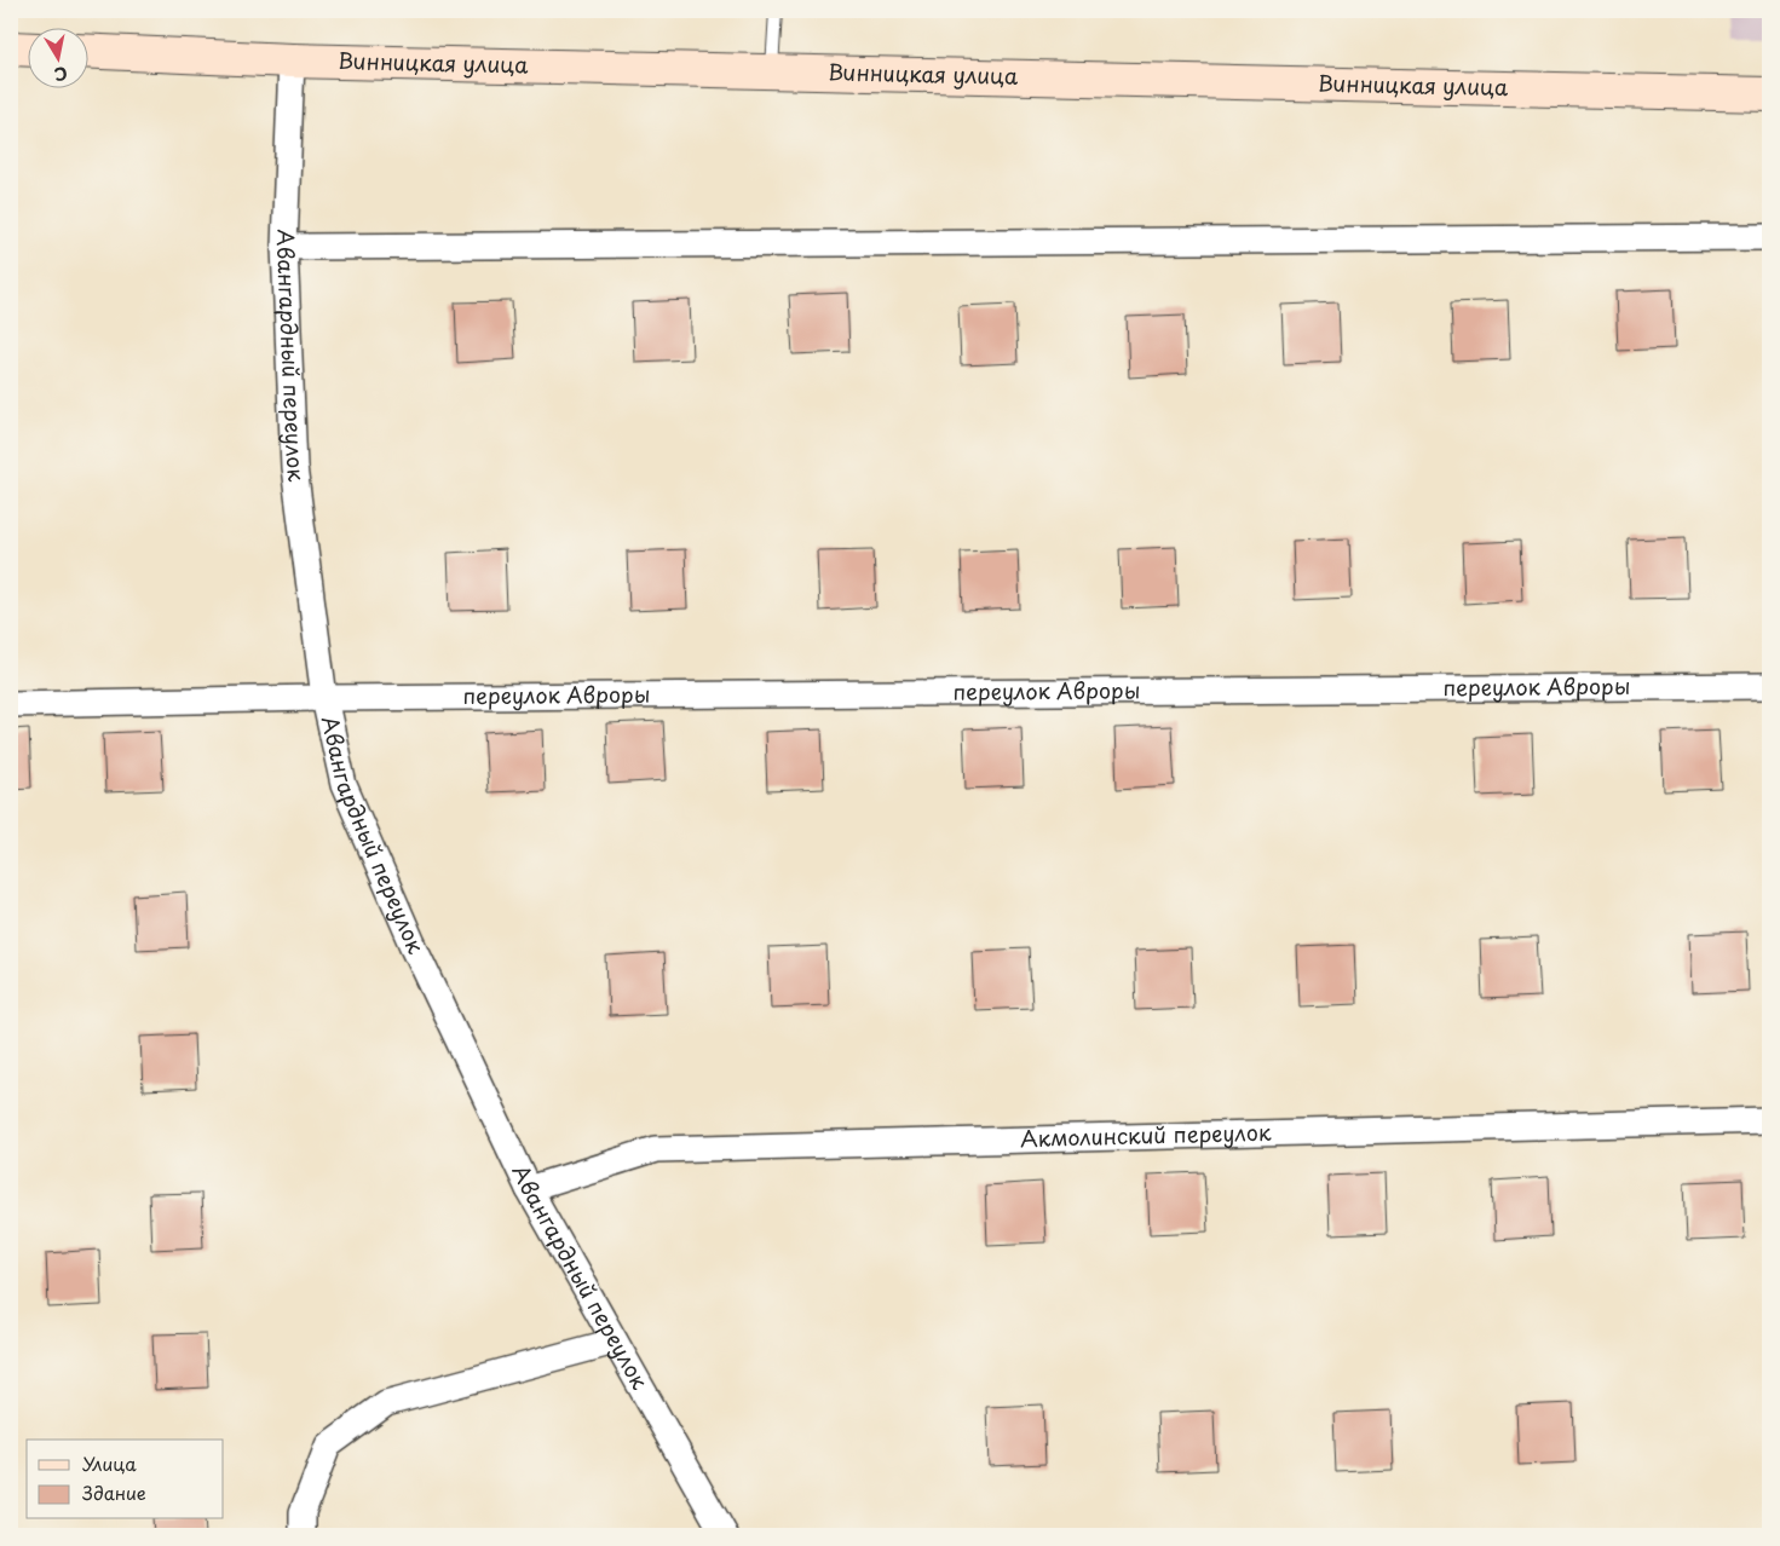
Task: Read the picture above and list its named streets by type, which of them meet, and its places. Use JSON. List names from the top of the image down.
{
  "streets": {
    "main road": ["Винницкая улица"],
    "street": ["Авангардный переулок", "переулок Авроры", "Акмолинский переулок"]
  },
  "crossings": [
    ["Винницкая улица", "Авангардный переулок"],
    ["Авангардный переулок", "переулок Авроры"],
    ["Авангардный переулок", "Акмолинский переулок"]
  ],
  "legend": ["Улица", "Здание"],
  "north": "bottom"
}
